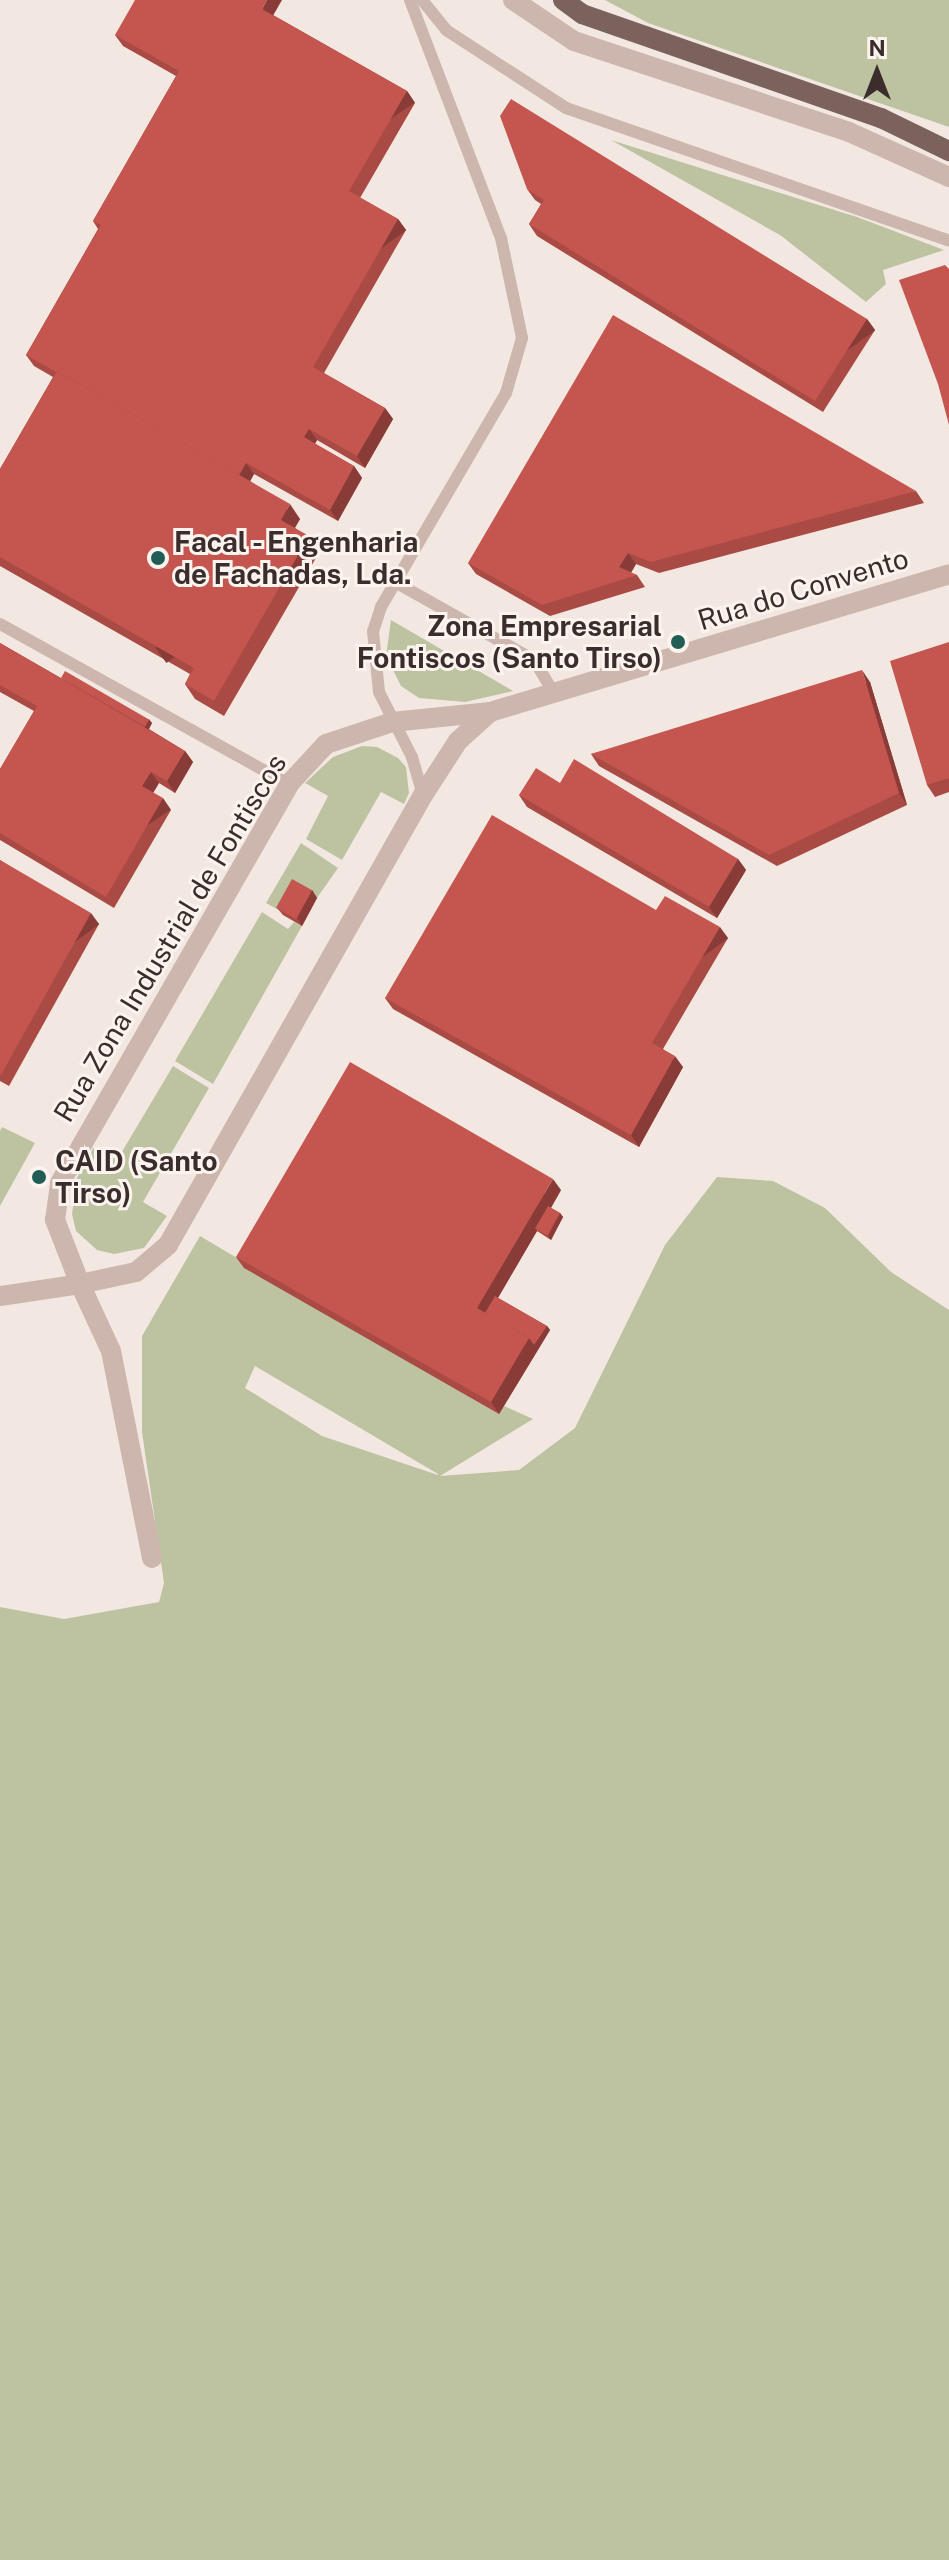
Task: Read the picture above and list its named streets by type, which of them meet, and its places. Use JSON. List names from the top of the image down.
{
  "streets": {
    "street": ["Rua do Convento", "Rua Zona Industrial de Fontiscos"]
  },
  "crossings": [
    ["Rua do Convento", "Rua Zona Industrial de Fontiscos"]
  ],
  "places": ["Facal - Engenharia de Fachadas, Lda.", "Zona Empresarial Fontiscos (Santo Tirso)", "CAID (Santo Tirso)"],
  "north": "top"
}
